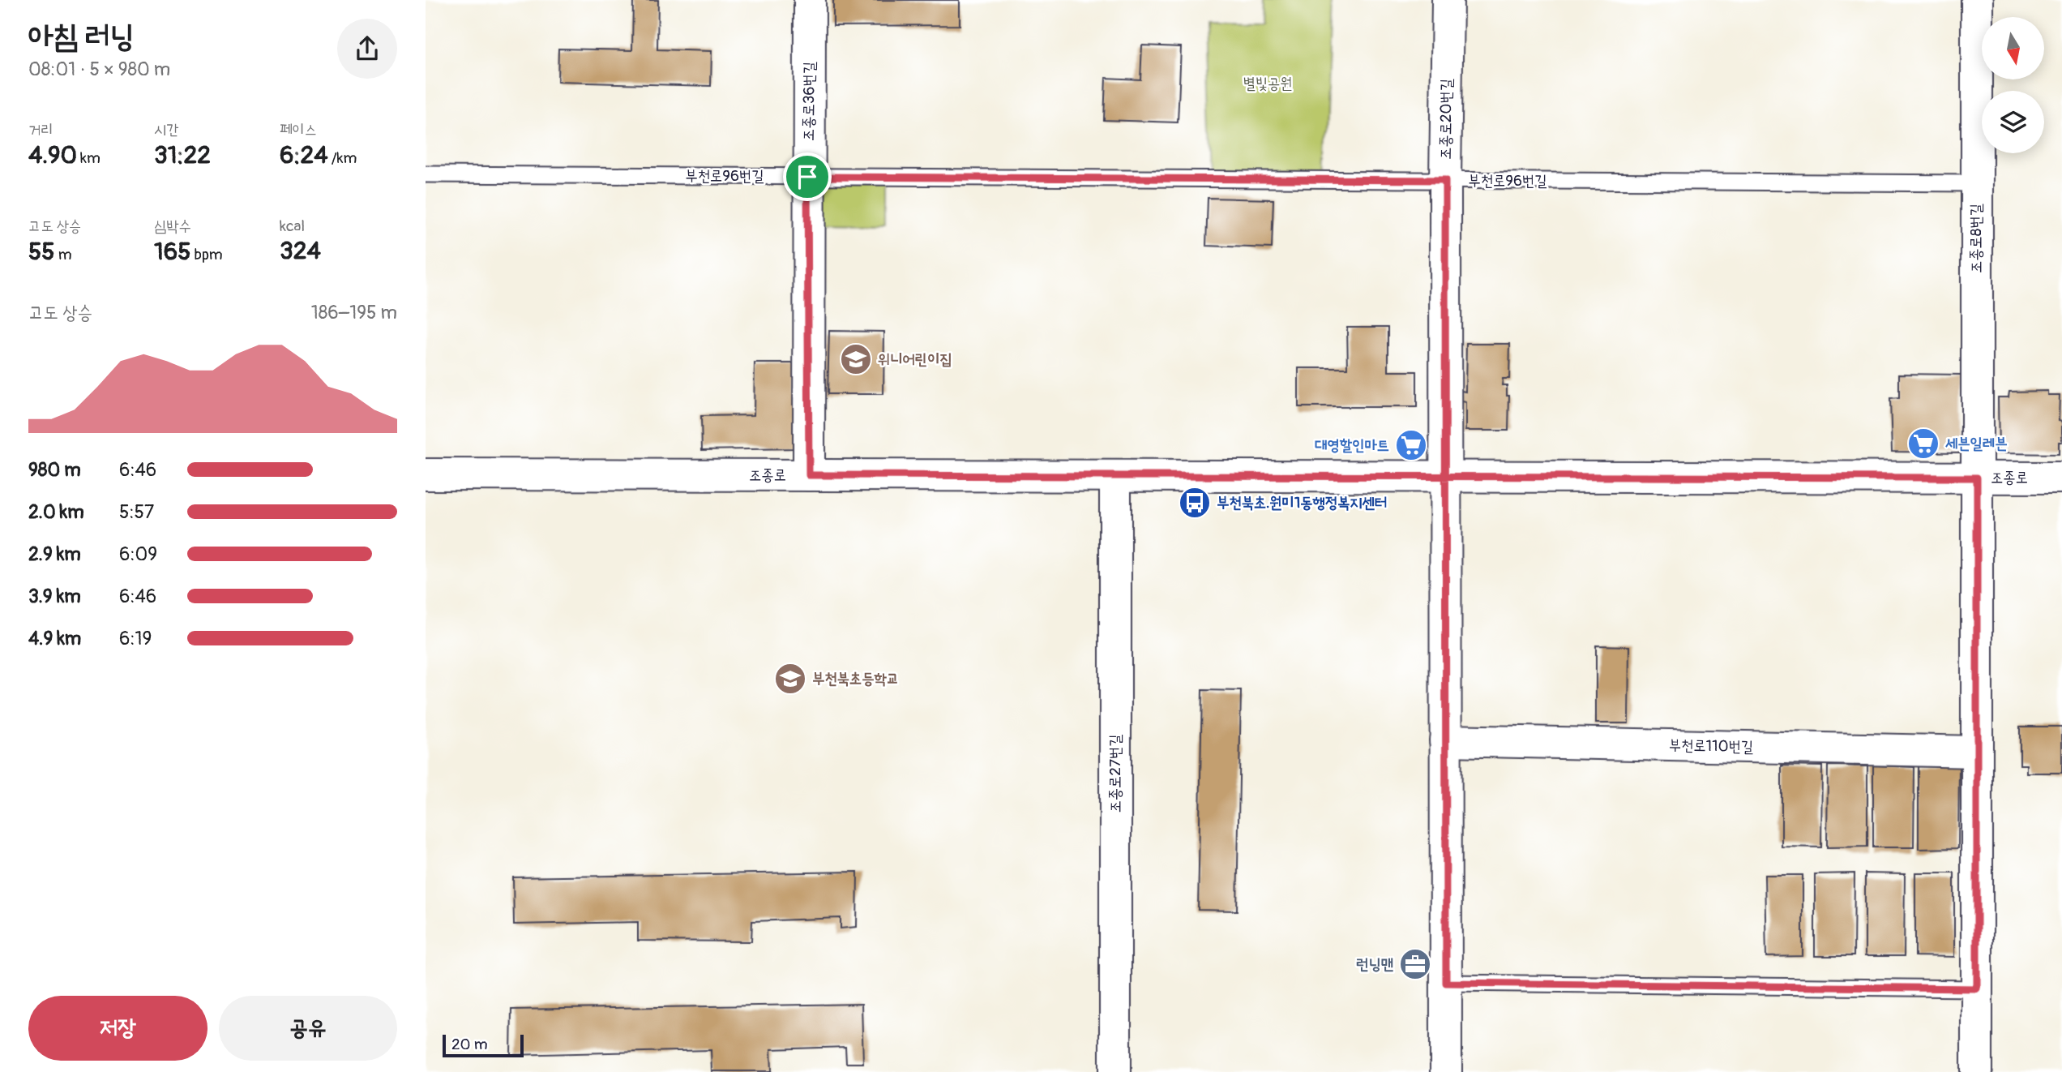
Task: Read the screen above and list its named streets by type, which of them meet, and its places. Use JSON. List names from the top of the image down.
{
  "streets": {
    "street": [
      "조종로36번길",
      "조종로20번길",
      "조종로8번길",
      "조종로",
      "부천로110번길",
      "조종로27번길"
    ],
    "lane": ["부천로96번길"]
  },
  "crossings": [
    ["조종로36번길", "부천로96번길"],
    ["조종로36번길", "조종로"],
    ["조종로20번길", "부천로96번길"],
    ["조종로20번길", "조종로"],
    ["조종로20번길", "부천로110번길"],
    ["부천로96번길", "조종로8번길"],
    ["조종로8번길", "조종로"],
    ["조종로8번길", "부천로110번길"],
    ["조종로", "조종로27번길"]
  ],
  "parks": ["별빛공원"],
  "places": {
    "school or university": ["위니어린이집", "부천북초등학교"],
    "supermarket": ["세븐일레븐", "대영할인마트"],
    "bus stop": ["부천북초.원미1동행정복지센터"],
    "office": ["런닝맨"]
  },
  "scale_bar": "20 m",
  "north": "bottom",
  "page": {
    "heading": ["아침 러닝", "08:01 · 5 × 980 m"],
    "stats": [
      ["거리", "4.90 km"],
      ["시간", "31:22"],
      ["페이스", "6:24 /km"],
      ["고도 상승", "55 m"],
      ["심박수", "165 bpm"],
      ["kcal", "324"]
    ],
    "chart": ["고도 상승", "186–195 m"],
    "list": [
      {
        "name": "980 m",
        "note": "6:46"
      },
      {
        "name": "2.0 km",
        "note": "5:57"
      },
      {
        "name": "2.9 km",
        "note": "6:09"
      },
      {
        "name": "3.9 km",
        "note": "6:46"
      },
      {
        "name": "4.9 km",
        "note": "6:19"
      }
    ],
    "buttons": ["저장", "공유"],
    "scale": "20 m"
  }
}
